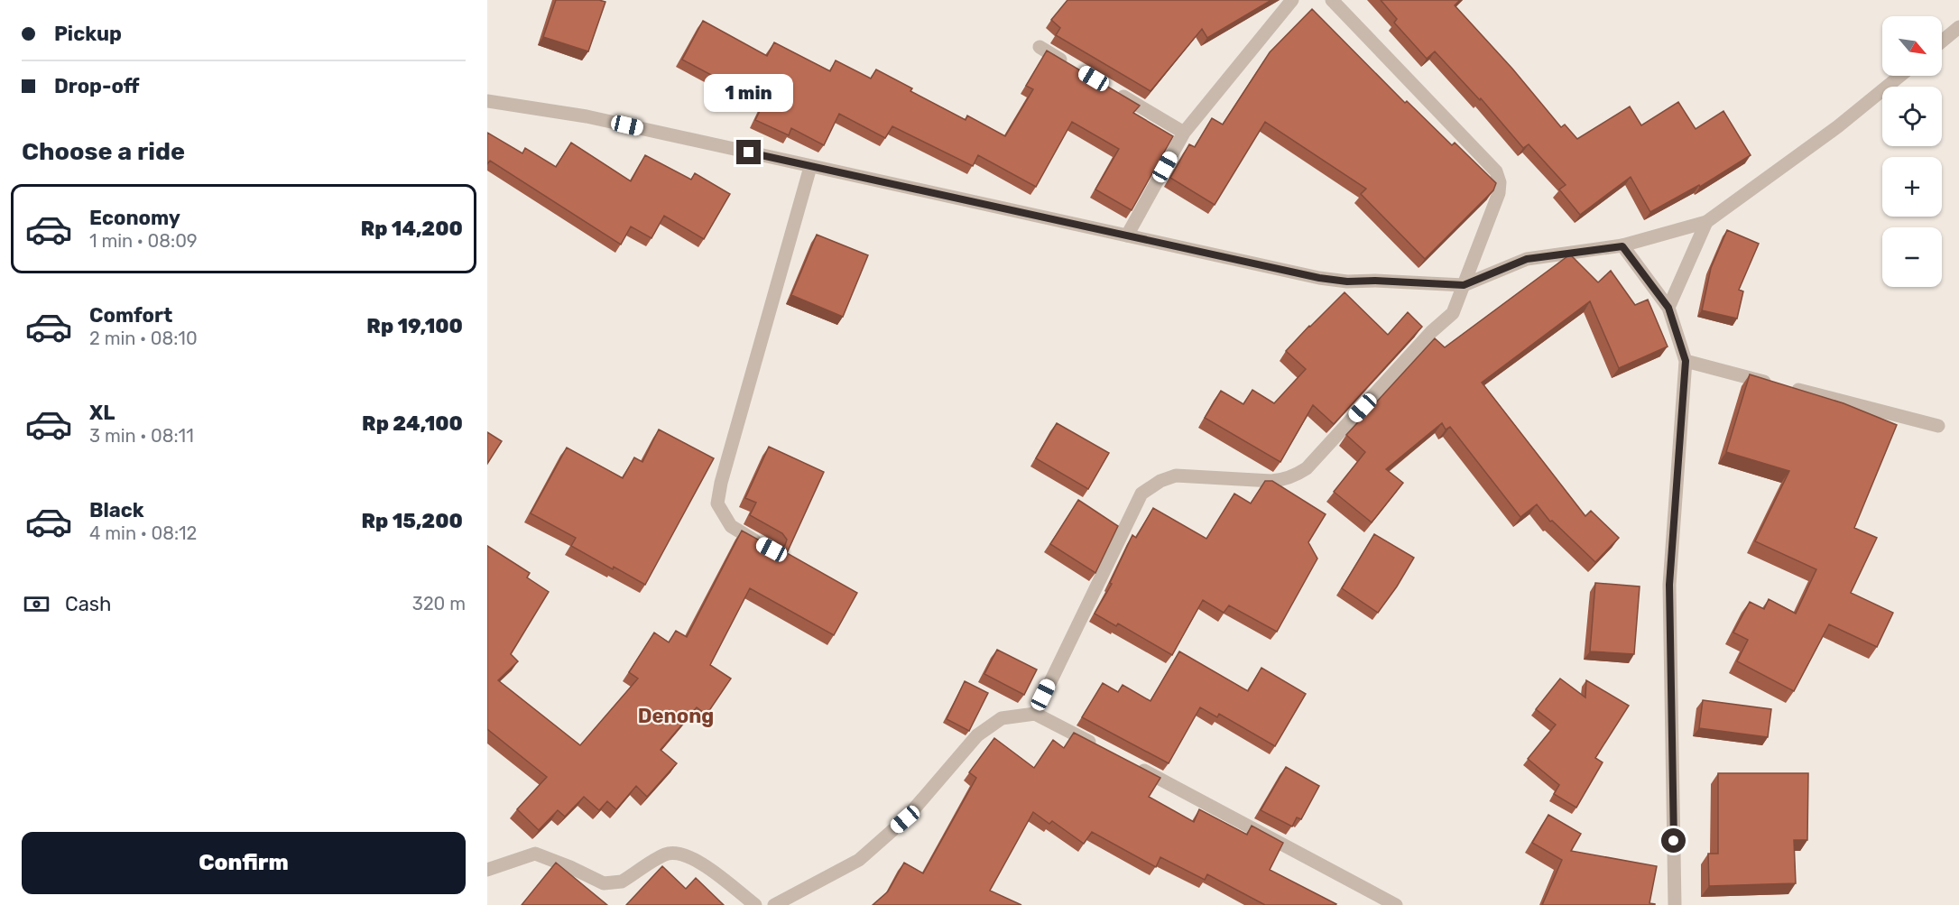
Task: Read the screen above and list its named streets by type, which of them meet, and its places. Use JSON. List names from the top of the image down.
{
  "districts": ["Denong"],
  "north": "bottom right",
  "page": {
    "banner": ["Pickup", "Drop-off"],
    "map_buttons": ["+", "−"],
    "bubble": "1 min",
    "heading": "Choose a ride",
    "list": [
      {
        "name": "Economy",
        "note": "1 min · 08:09",
        "value": "Rp 14,200"
      },
      {
        "name": "Comfort",
        "note": "2 min · 08:10",
        "value": "Rp 19,100"
      },
      {
        "name": "XL",
        "note": "3 min · 08:11",
        "value": "Rp 24,100"
      },
      {
        "name": "Black",
        "note": "4 min · 08:12",
        "value": "Rp 15,200"
      }
    ],
    "pay": ["Cash", "320 m"],
    "buttons": "Confirm"
  }
}
